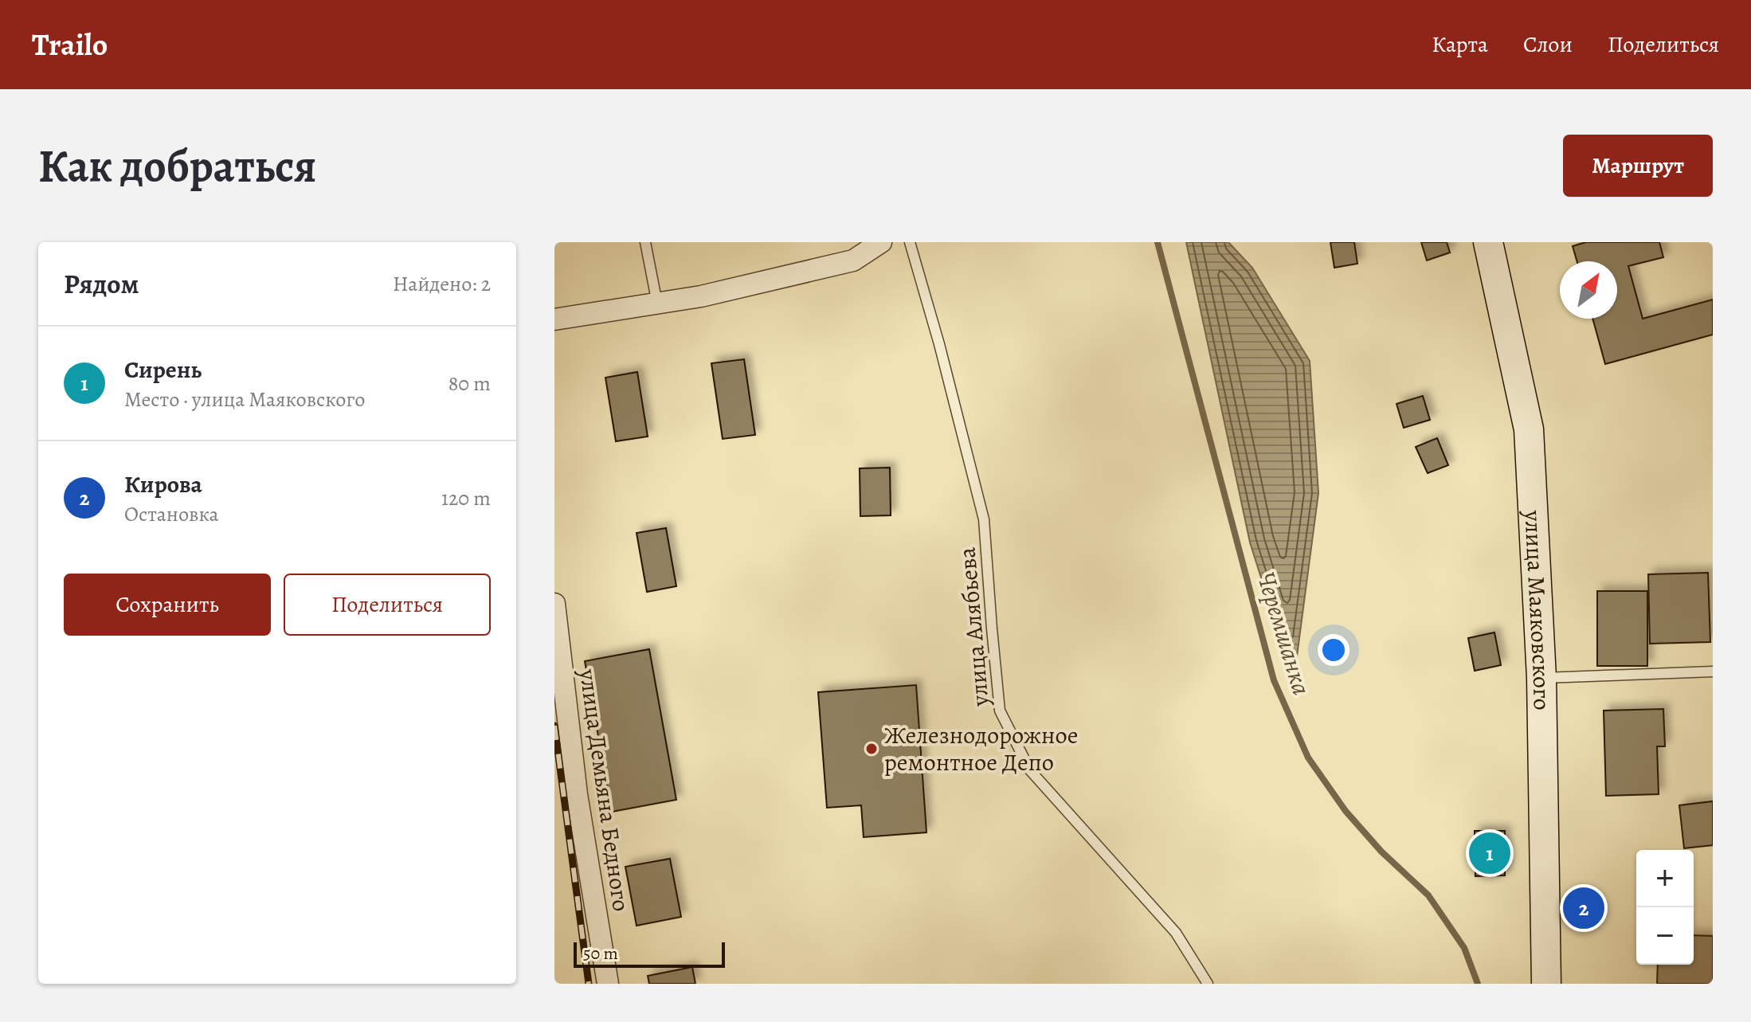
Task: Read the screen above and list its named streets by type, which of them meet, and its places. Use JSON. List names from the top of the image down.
{
  "streets": {
    "main road": ["улица Маяковского"],
    "street": ["улица Демьяна Бедного"],
    "lane": ["улица Алябьева"]
  },
  "water": ["Черемшанка"],
  "places": ["Железнодорожное ремонтное Депо"],
  "scale_bar": "50 m",
  "north": "top right",
  "page": {
    "header": "Trailo",
    "nav": ["Карта", "Слои", "Поделиться"],
    "buttons": [
      "Маршрут",
      ["Сохранить", "Поделиться"]
    ],
    "title": "Как добраться",
    "heading": ["Рядом", "Найдено: 2"],
    "list": [
      {
        "mark": "1",
        "name": "Сирень",
        "note": "Место · улица Маяковского",
        "value": "80 m"
      },
      {
        "mark": "2",
        "name": "Кирова",
        "note": "Остановка",
        "value": "120 m"
      }
    ],
    "pins": ["1", "2"],
    "map_buttons": ["+", "−"],
    "scale": "50 m"
  }
}
